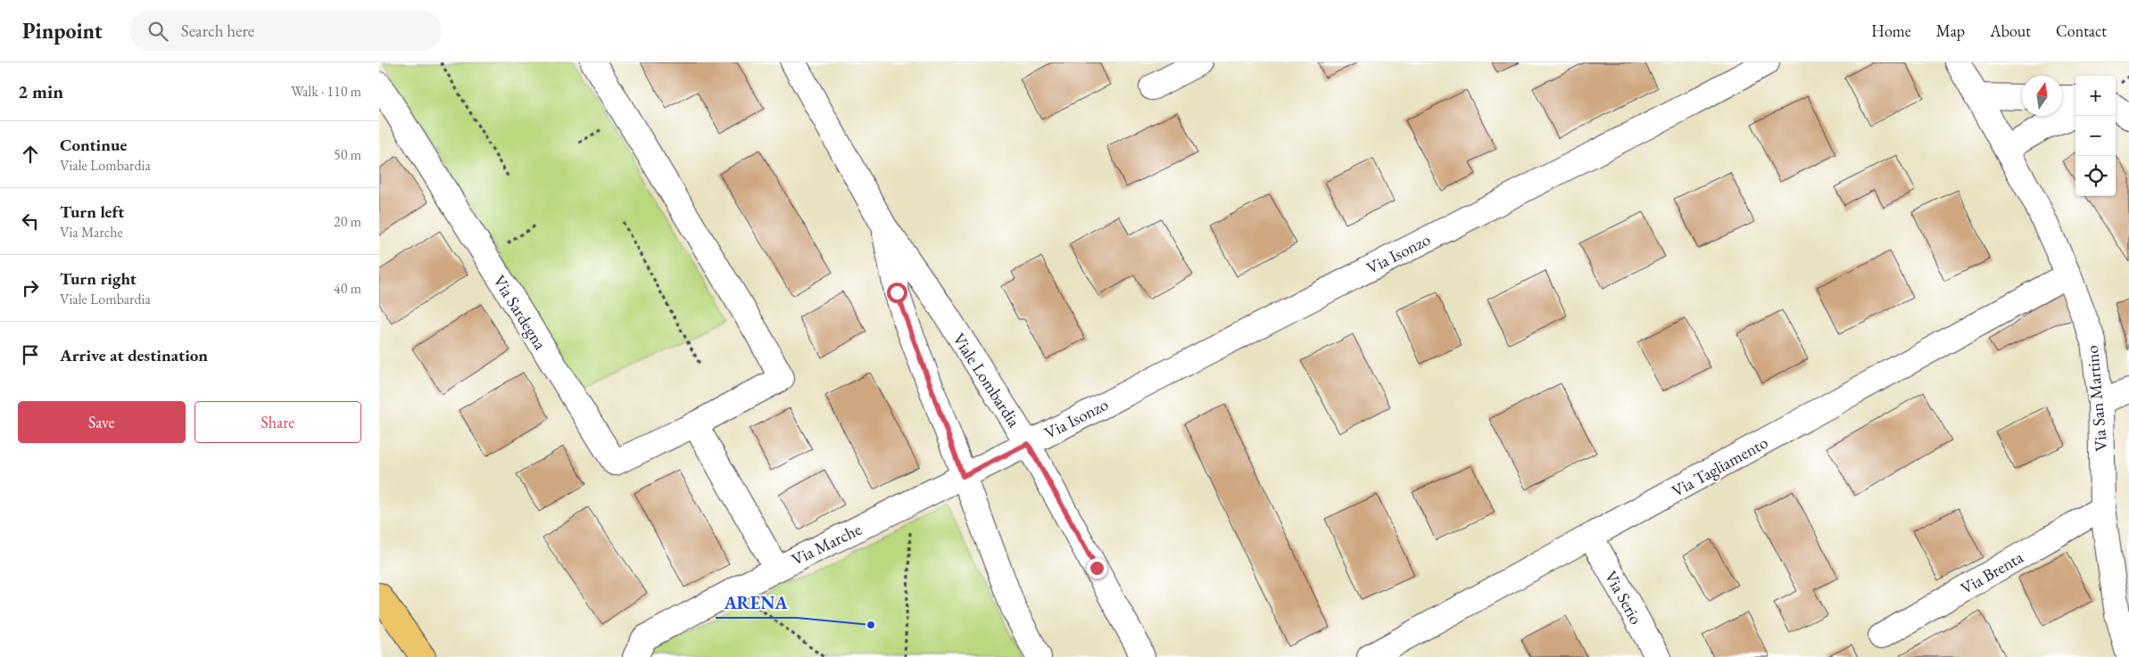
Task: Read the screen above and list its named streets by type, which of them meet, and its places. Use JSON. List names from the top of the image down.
{
  "streets": {
    "street": [
      "Via Isonzo",
      "Via Sardegna",
      "Viale Lombardia",
      "Via San Martino",
      "Via Tagliamento",
      "Via Marche",
      "Via Brenta",
      "Via Serio"
    ]
  },
  "crossings": [
    ["Via Isonzo", "Viale Lombardia"],
    ["Via Isonzo", "Via Marche"],
    ["Viale Lombardia", "Via Marche"],
    ["Via San Martino", "Via Tagliamento"],
    ["Via San Martino", "Via Brenta"],
    ["Via Tagliamento", "Via Serio"]
  ],
  "places": ["ARENA"],
  "north": "top",
  "page": {
    "header": "Pinpoint",
    "search": "Search here",
    "nav": [
      "Home",
      "Map",
      "About",
      "Contact"
    ],
    "heading": ["2 min", "Walk · 110 m"],
    "map_buttons": ["+", "−"],
    "list": [
      ["Continue", "Viale Lombardia", "50 m"],
      ["Turn left", "Via Marche", "20 m"],
      ["Turn right", "Viale Lombardia", "40 m"],
      "Arrive at destination"
    ],
    "buttons": ["Save", "Share"]
  }
}
